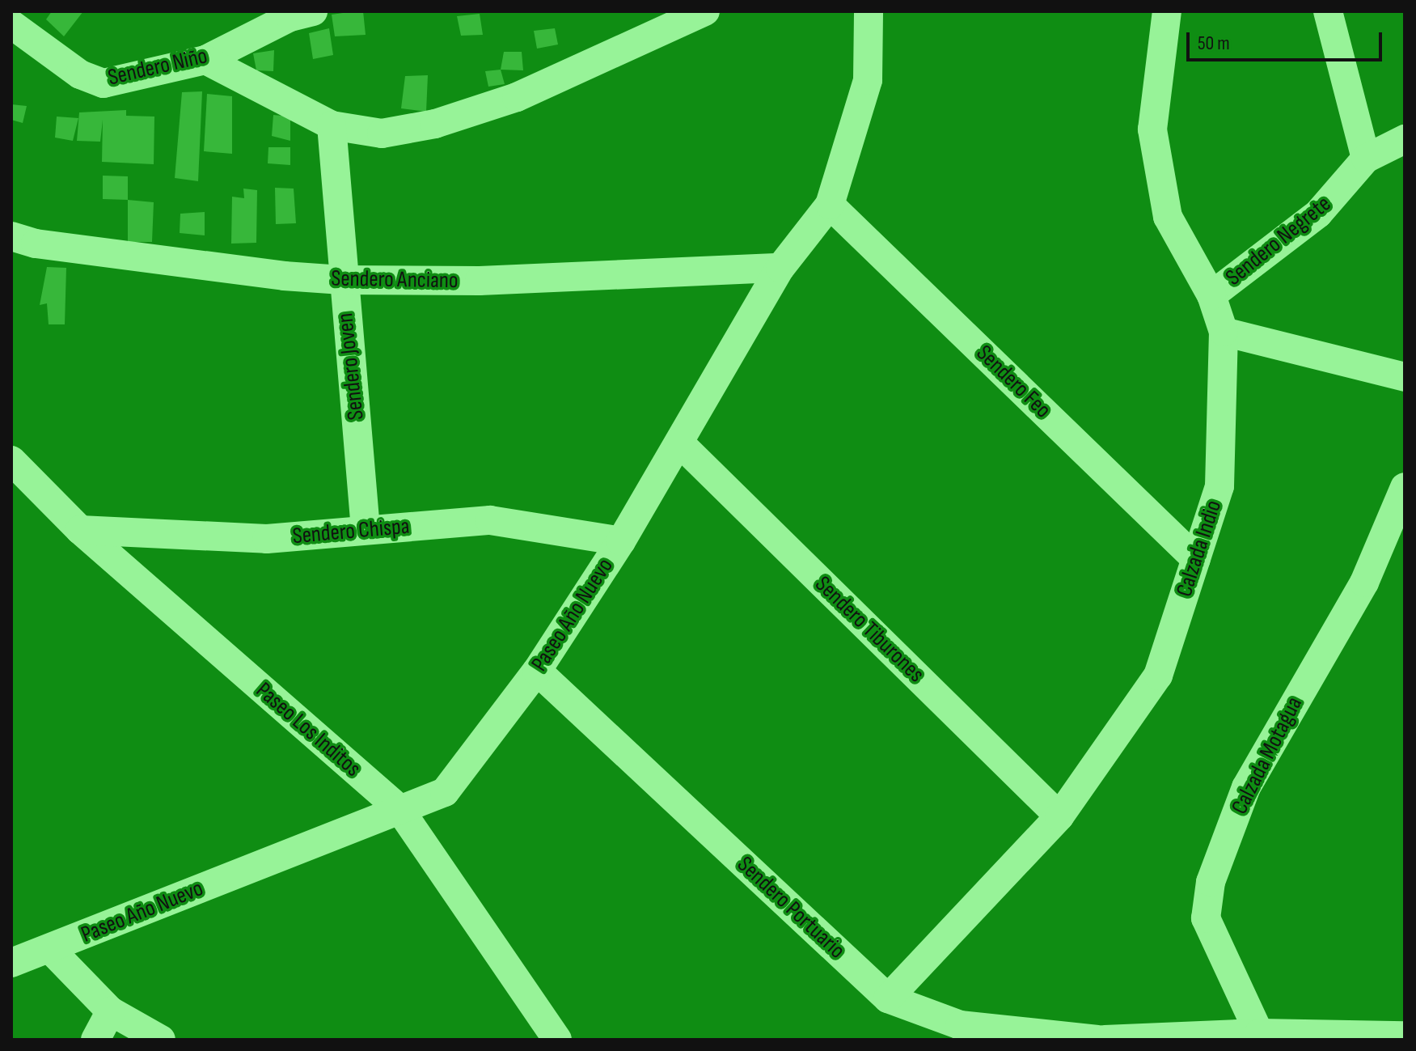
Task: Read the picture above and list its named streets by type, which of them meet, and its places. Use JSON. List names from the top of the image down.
{
  "streets": {
    "street": [
      "Sendero Niño",
      "Sendero Negrete",
      "Sendero Anciano",
      "Sendero Joven",
      "Sendero Feo",
      "Sendero Chispa",
      "Calzada Indio",
      "Paseo Año Nuevo",
      "Sendero Tiburones",
      "Paseo Los Inditos",
      "Calzada Motagua",
      "Sendero Portuario"
    ]
  },
  "crossings": [
    ["Sendero Negrete", "Calzada Indio"],
    ["Sendero Anciano", "Sendero Joven"],
    ["Sendero Anciano", "Paseo Año Nuevo"],
    ["Sendero Joven", "Sendero Chispa"],
    ["Sendero Feo", "Calzada Indio"],
    ["Sendero Feo", "Paseo Año Nuevo"],
    ["Sendero Chispa", "Paseo Año Nuevo"],
    ["Sendero Chispa", "Paseo Los Inditos"],
    ["Calzada Indio", "Sendero Tiburones"],
    ["Calzada Indio", "Sendero Portuario"],
    ["Paseo Año Nuevo", "Sendero Tiburones"],
    ["Paseo Año Nuevo", "Paseo Los Inditos"],
    ["Paseo Año Nuevo", "Sendero Portuario"]
  ],
  "scale_bar": "50 m"
}
